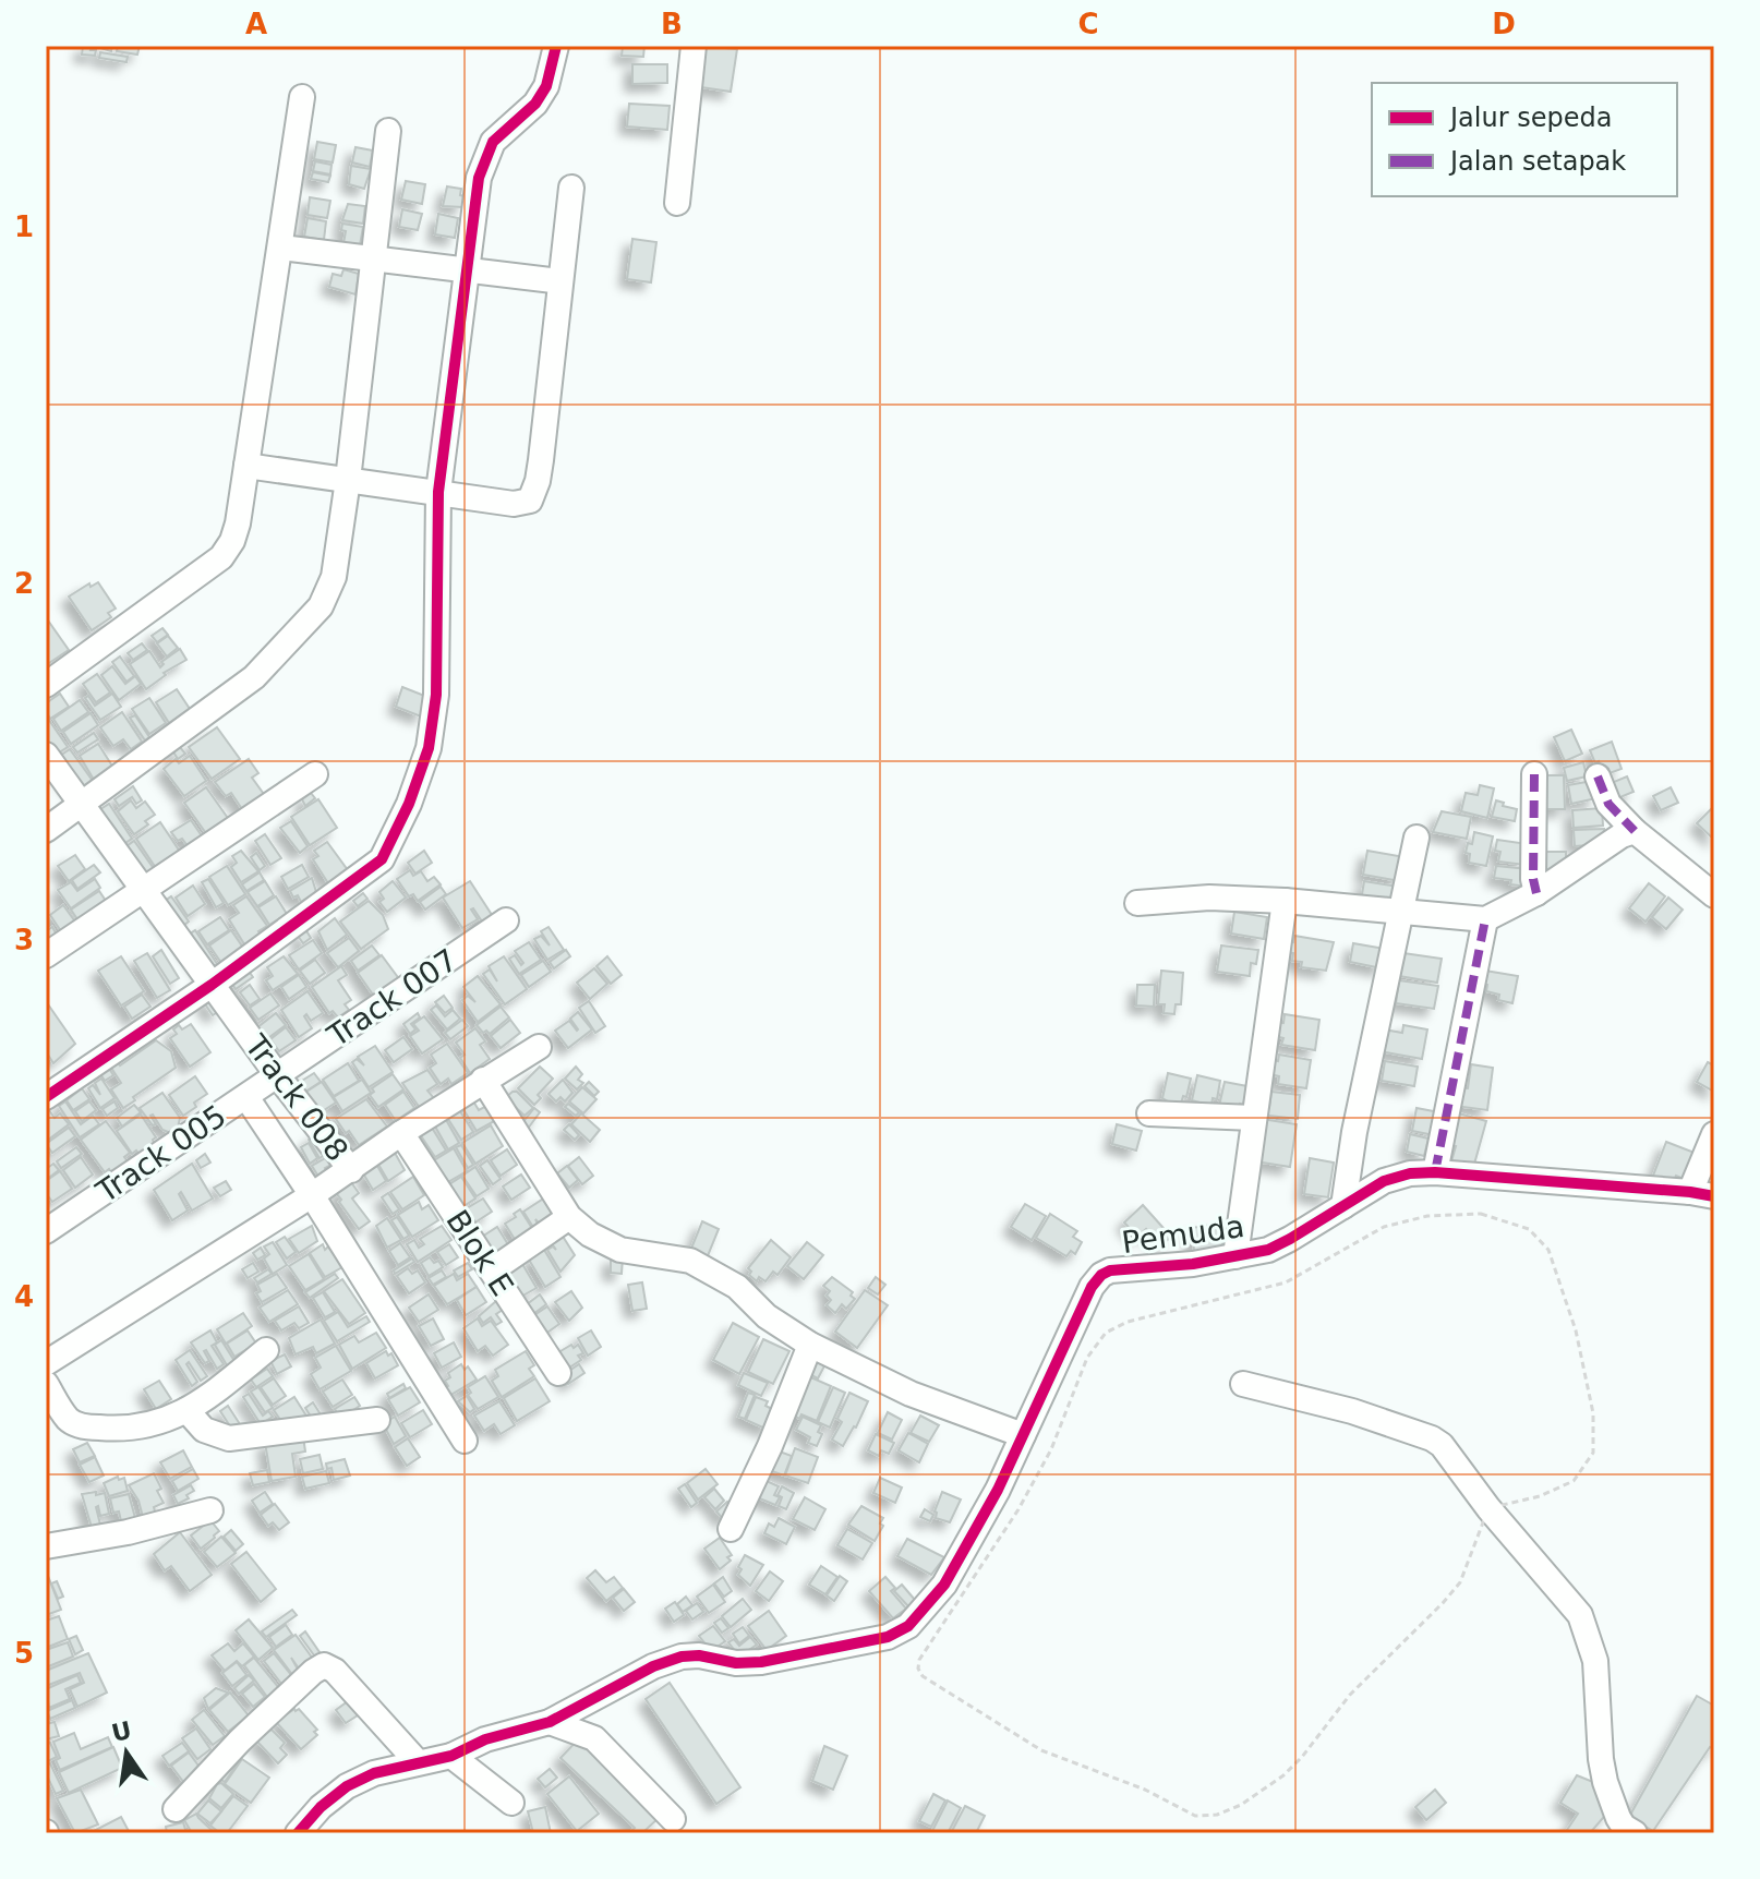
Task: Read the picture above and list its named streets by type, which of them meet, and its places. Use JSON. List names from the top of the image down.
{
  "streets": {
    "street": [
      "Track 007",
      "Track 008",
      "Track 005",
      "Pemuda",
      "Blok E"
    ]
  },
  "crossings": [
    ["Track 007", "Track 008"],
    ["Track 007", "Track 005"],
    ["Track 008", "Track 005"]
  ],
  "legend": ["Jalur sepeda", "Jalan setapak"],
  "north": "top",
  "grid": {
    "columns": [
      "A",
      "B",
      "C",
      "D"
    ],
    "rows": [
      "1",
      "2",
      "3",
      "4",
      "5"
    ]
  }
}
